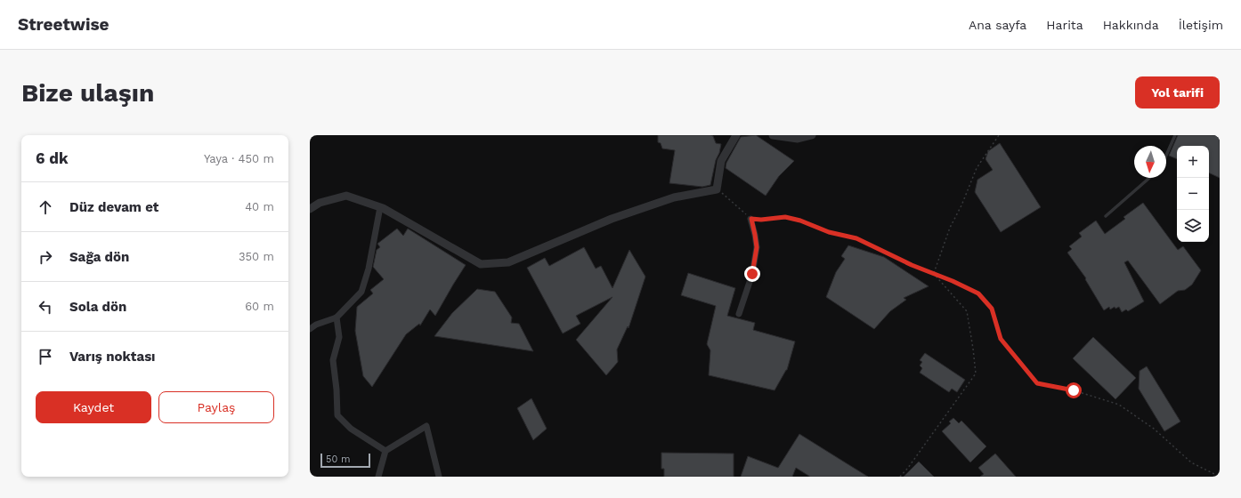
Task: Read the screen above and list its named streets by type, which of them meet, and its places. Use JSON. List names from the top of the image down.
{
  "scale_bar": "50 m",
  "north": "bottom",
  "page": {
    "header": "Streetwise",
    "nav": [
      "Ana sayfa",
      "Harita",
      "Hakkında",
      "İletişim"
    ],
    "buttons": [
      "Yol tarifi",
      ["Kaydet", "Paylaş"]
    ],
    "title": "Bize ulaşın",
    "heading": ["6 dk", "Yaya · 450 m"],
    "map_buttons": ["+", "−"],
    "list": [
      ["Düz devam et", "40 m"],
      ["Sağa dön", "350 m"],
      ["Sola dön", "60 m"],
      "Varış noktası"
    ],
    "scale": "50 m"
  }
}
